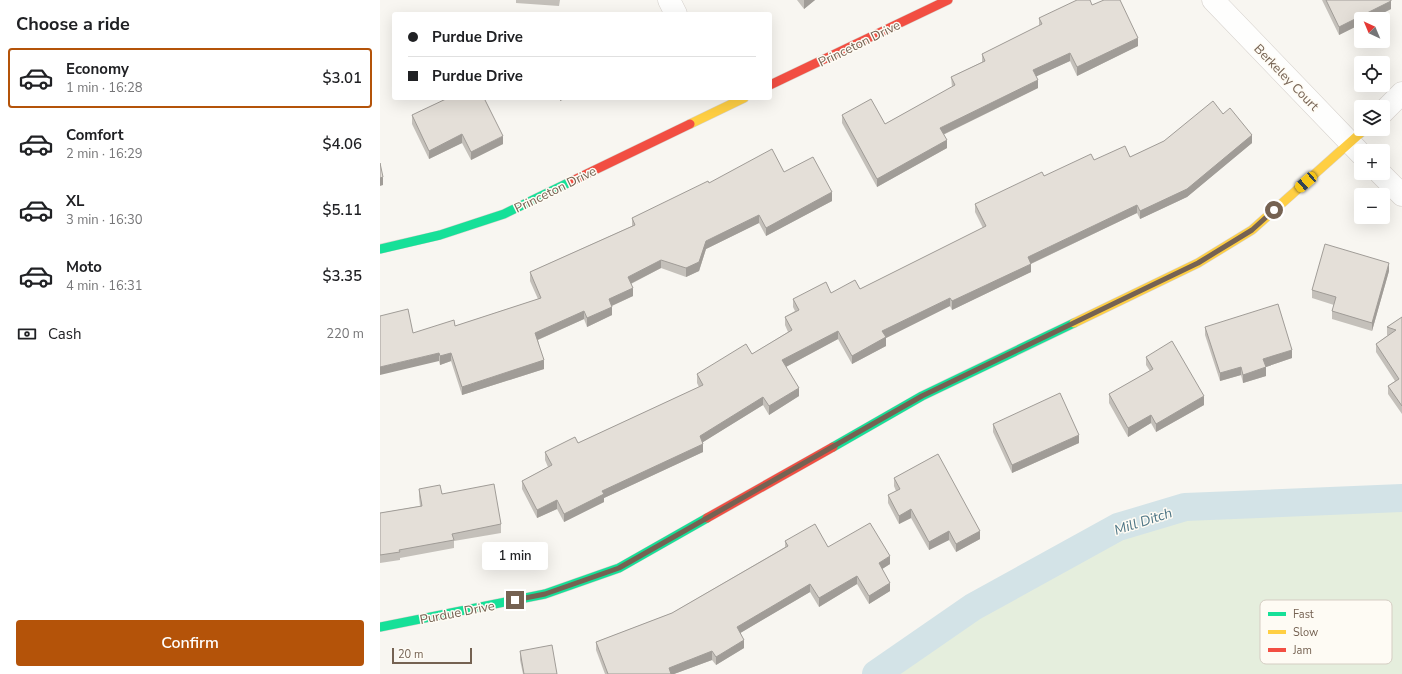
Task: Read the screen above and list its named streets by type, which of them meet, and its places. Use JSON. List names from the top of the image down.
{
  "streets": {
    "street": ["Princeton Drive", "Berkeley Court", "Purdue Drive"]
  },
  "crossings": [
    ["Berkeley Court", "Purdue Drive"]
  ],
  "water": ["Mill Ditch"],
  "legend": ["Fast", "Slow", "Jam"],
  "scale_bar": "20 m",
  "north": "top left",
  "page": {
    "heading": "Choose a ride",
    "map_buttons": ["+", "−"],
    "banner": ["Purdue Drive", "Purdue Drive"],
    "list": [
      {
        "name": "Economy",
        "note": "1 min · 16:28",
        "value": "$3.01"
      },
      {
        "name": "Comfort",
        "note": "2 min · 16:29",
        "value": "$4.06"
      },
      {
        "name": "XL",
        "note": "3 min · 16:30",
        "value": "$5.11"
      },
      {
        "name": "Moto",
        "note": "4 min · 16:31",
        "value": "$3.35"
      }
    ],
    "pay": ["Cash", "220 m"],
    "bubble": "1 min",
    "buttons": "Confirm",
    "scale": "20 m"
  }
}
